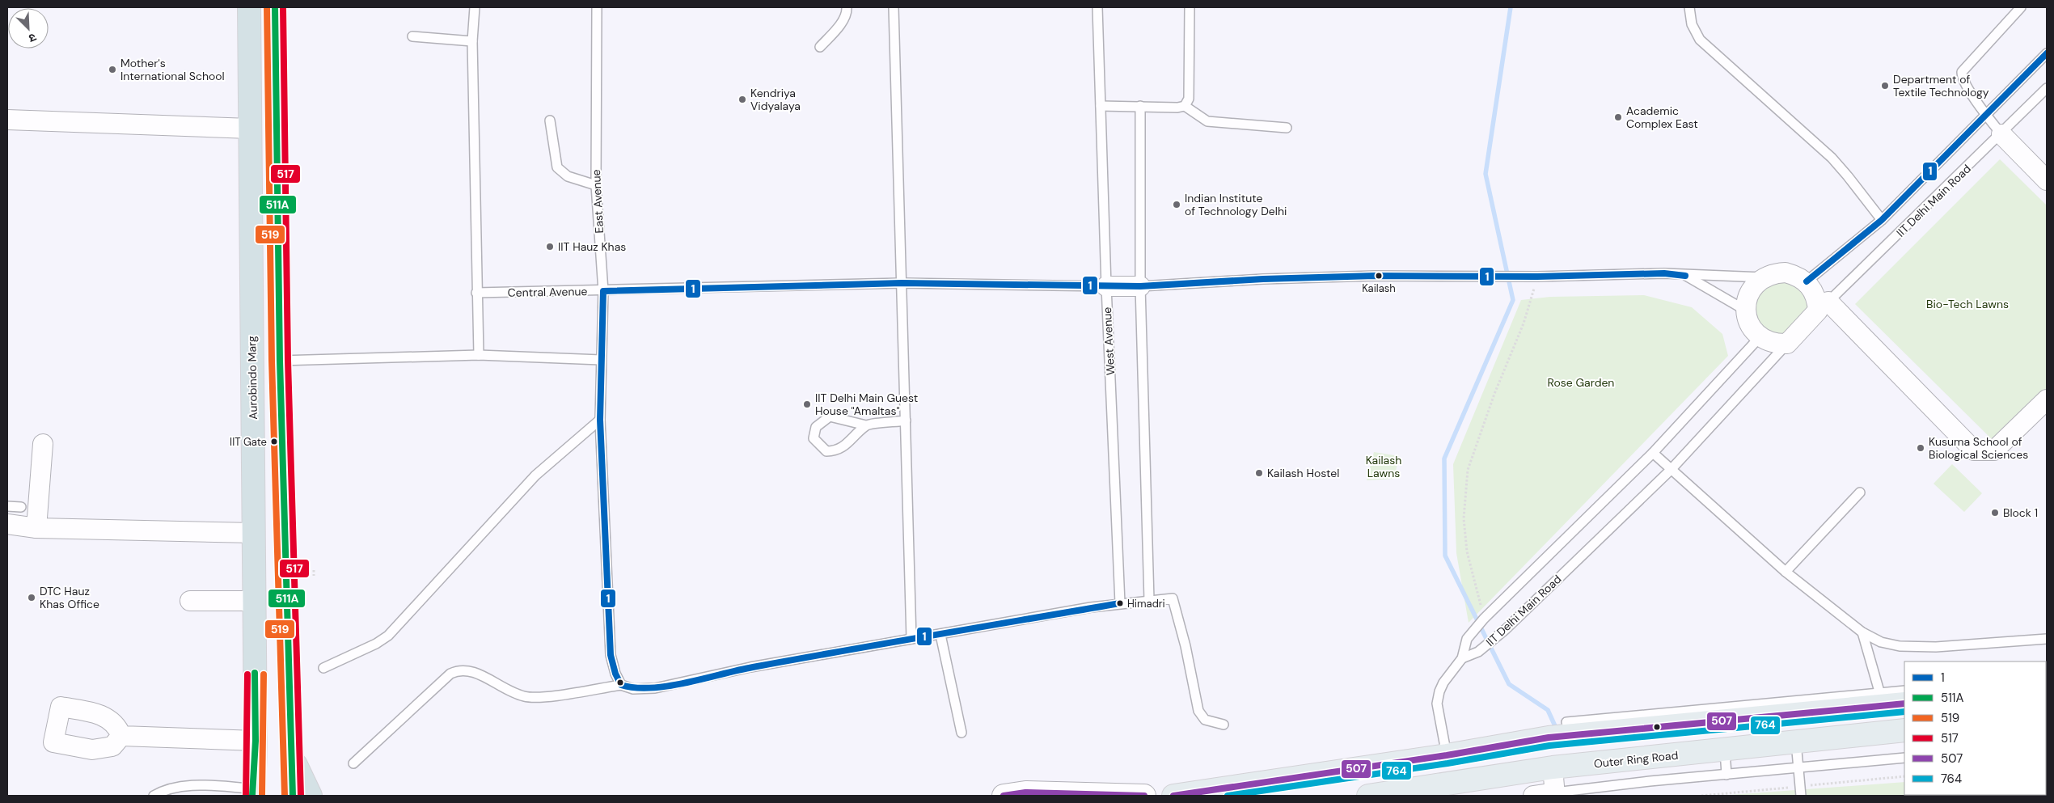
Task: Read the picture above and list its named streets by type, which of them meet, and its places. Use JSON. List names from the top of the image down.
{
  "streets": {
    "highway": ["Aurobindo Marg"],
    "main road": ["Outer Ring Road"],
    "street": ["Central Avenue"],
    "lane": ["IIT Delhi Main Road", "East Avenue", "West Avenue"]
  },
  "crossings": [
    ["IIT Delhi Main Road", "Central Avenue"],
    ["East Avenue", "Central Avenue"],
    ["Central Avenue", "West Avenue"]
  ],
  "parks": ["Bio-Tech Lawns", "Rose Garden", "Kailash Lawns"],
  "places": [
    "Mother's International School",
    "Department of Textile Technology",
    "Kendriya Vidyalaya",
    "Academic Complex East",
    "Indian Institute of Technology Delhi",
    "IIT Hauz Khas",
    "Kailash",
    "IIT Delhi Main Guest House \"Amaltas\"",
    "IIT Gate",
    "Kusuma School of Biological Sciences",
    "Kailash Hostel",
    "Block 1",
    "DTC Hauz Khas Office",
    "Himadri"
  ],
  "lines": [
    "transit line 511A",
    "transit line 519",
    "transit line 517",
    "transit line 1",
    "transit line 507",
    "transit line 764"
  ],
  "legend": [
    "1",
    "511A",
    "519",
    "517",
    "507",
    "764"
  ],
  "north": "bottom right"
}
